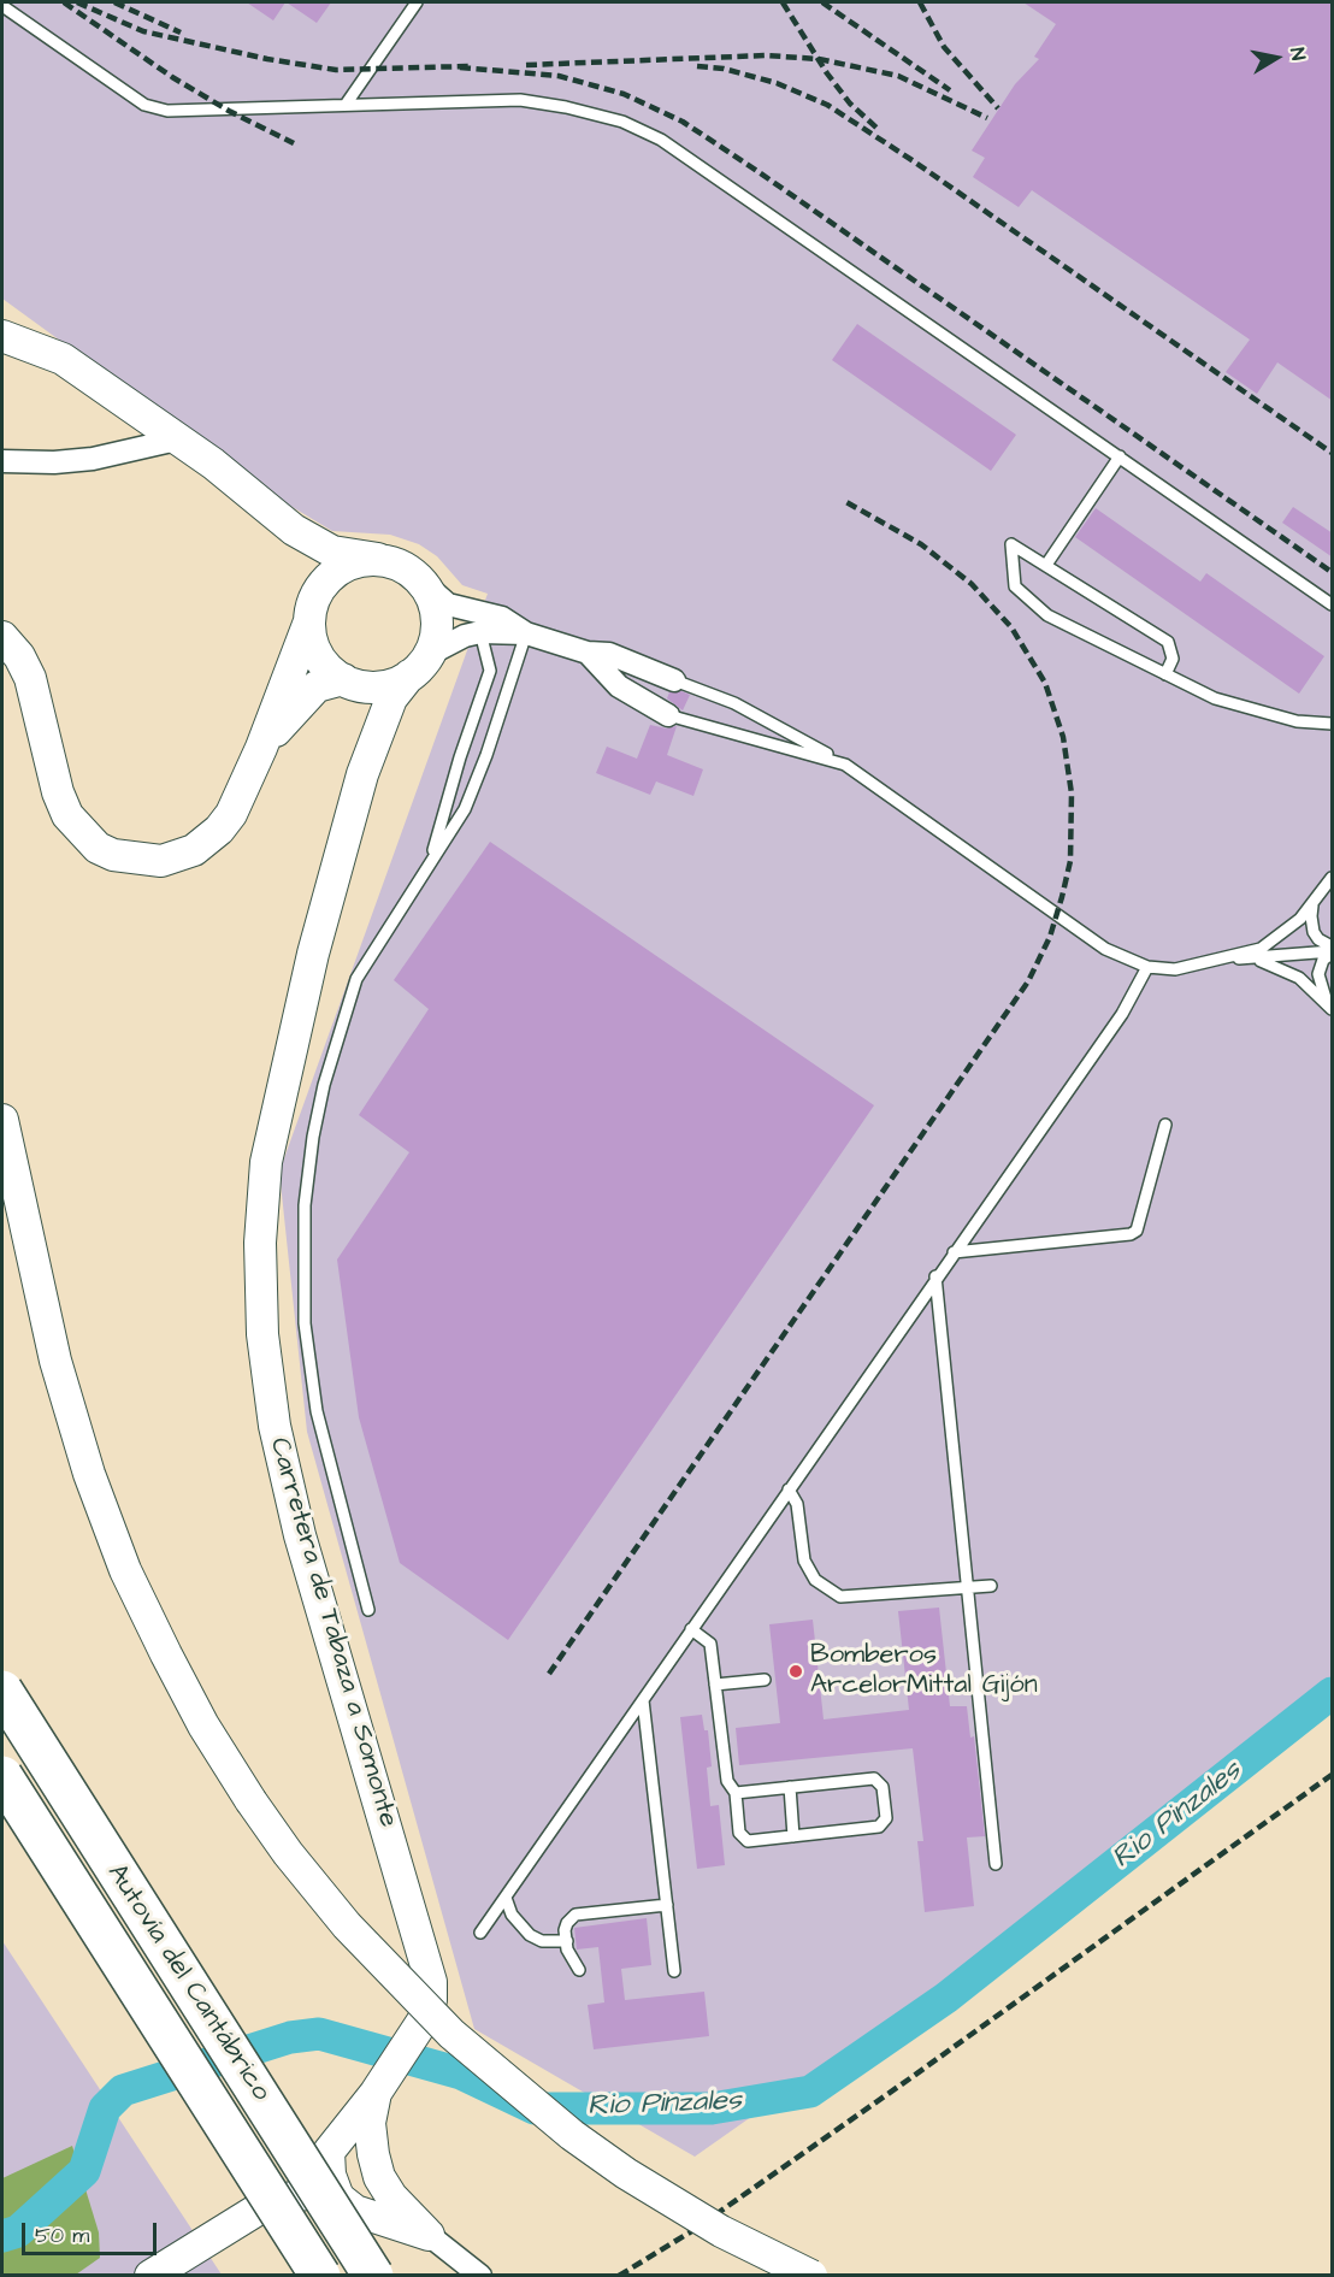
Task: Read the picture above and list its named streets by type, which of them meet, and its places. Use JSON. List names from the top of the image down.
{
  "streets": {
    "highway": ["Autovía del Cantábrico"],
    "street": ["Carretera de Tabaza a Somonte"]
  },
  "water": ["Rio Pinzales"],
  "places": ["Bomberos ArcelorMittal Gijón"],
  "scale_bar": "50 m",
  "north": "right"
}
